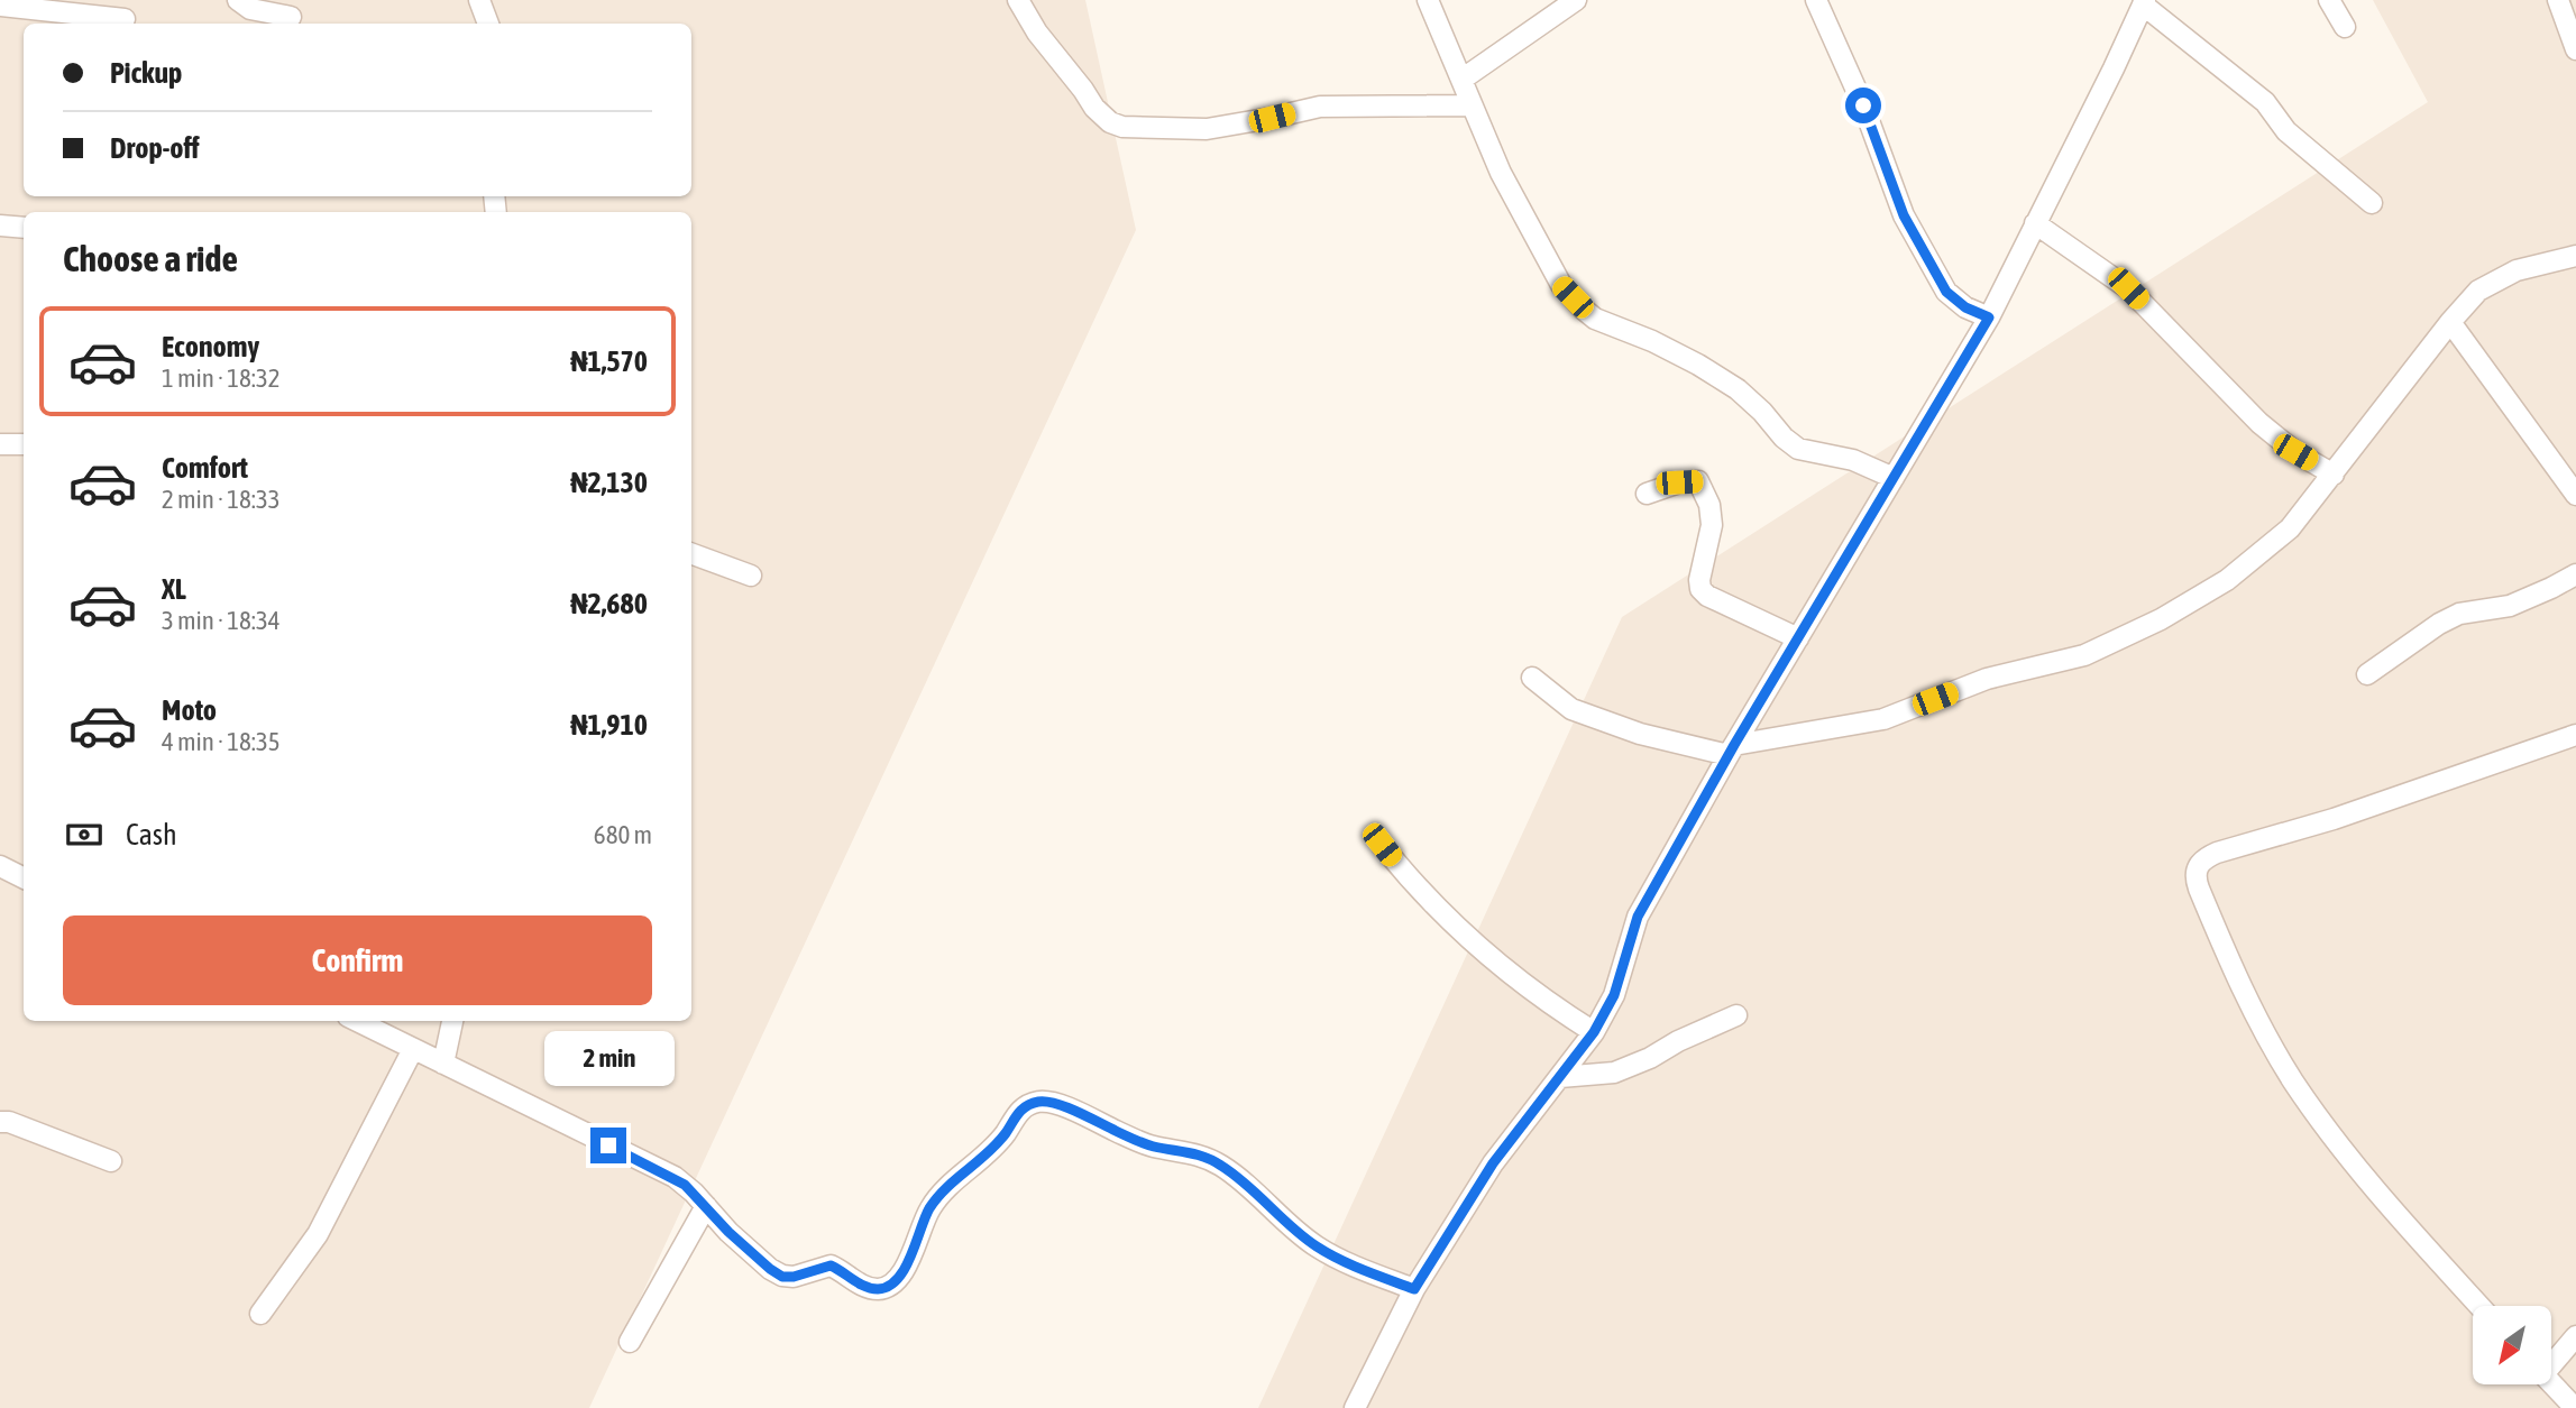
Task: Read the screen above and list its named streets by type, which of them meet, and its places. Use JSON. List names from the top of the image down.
{
  "north": "bottom left",
  "page": {
    "banner": ["Pickup", "Drop-off"],
    "heading": "Choose a ride",
    "list": [
      {
        "name": "Economy",
        "note": "1 min · 18:32",
        "value": "₦1,570"
      },
      {
        "name": "Comfort",
        "note": "2 min · 18:33",
        "value": "₦2,130"
      },
      {
        "name": "XL",
        "note": "3 min · 18:34",
        "value": "₦2,680"
      },
      {
        "name": "Moto",
        "note": "4 min · 18:35",
        "value": "₦1,910"
      }
    ],
    "pay": ["Cash", "680 m"],
    "buttons": "Confirm",
    "bubble": "2 min"
  }
}
